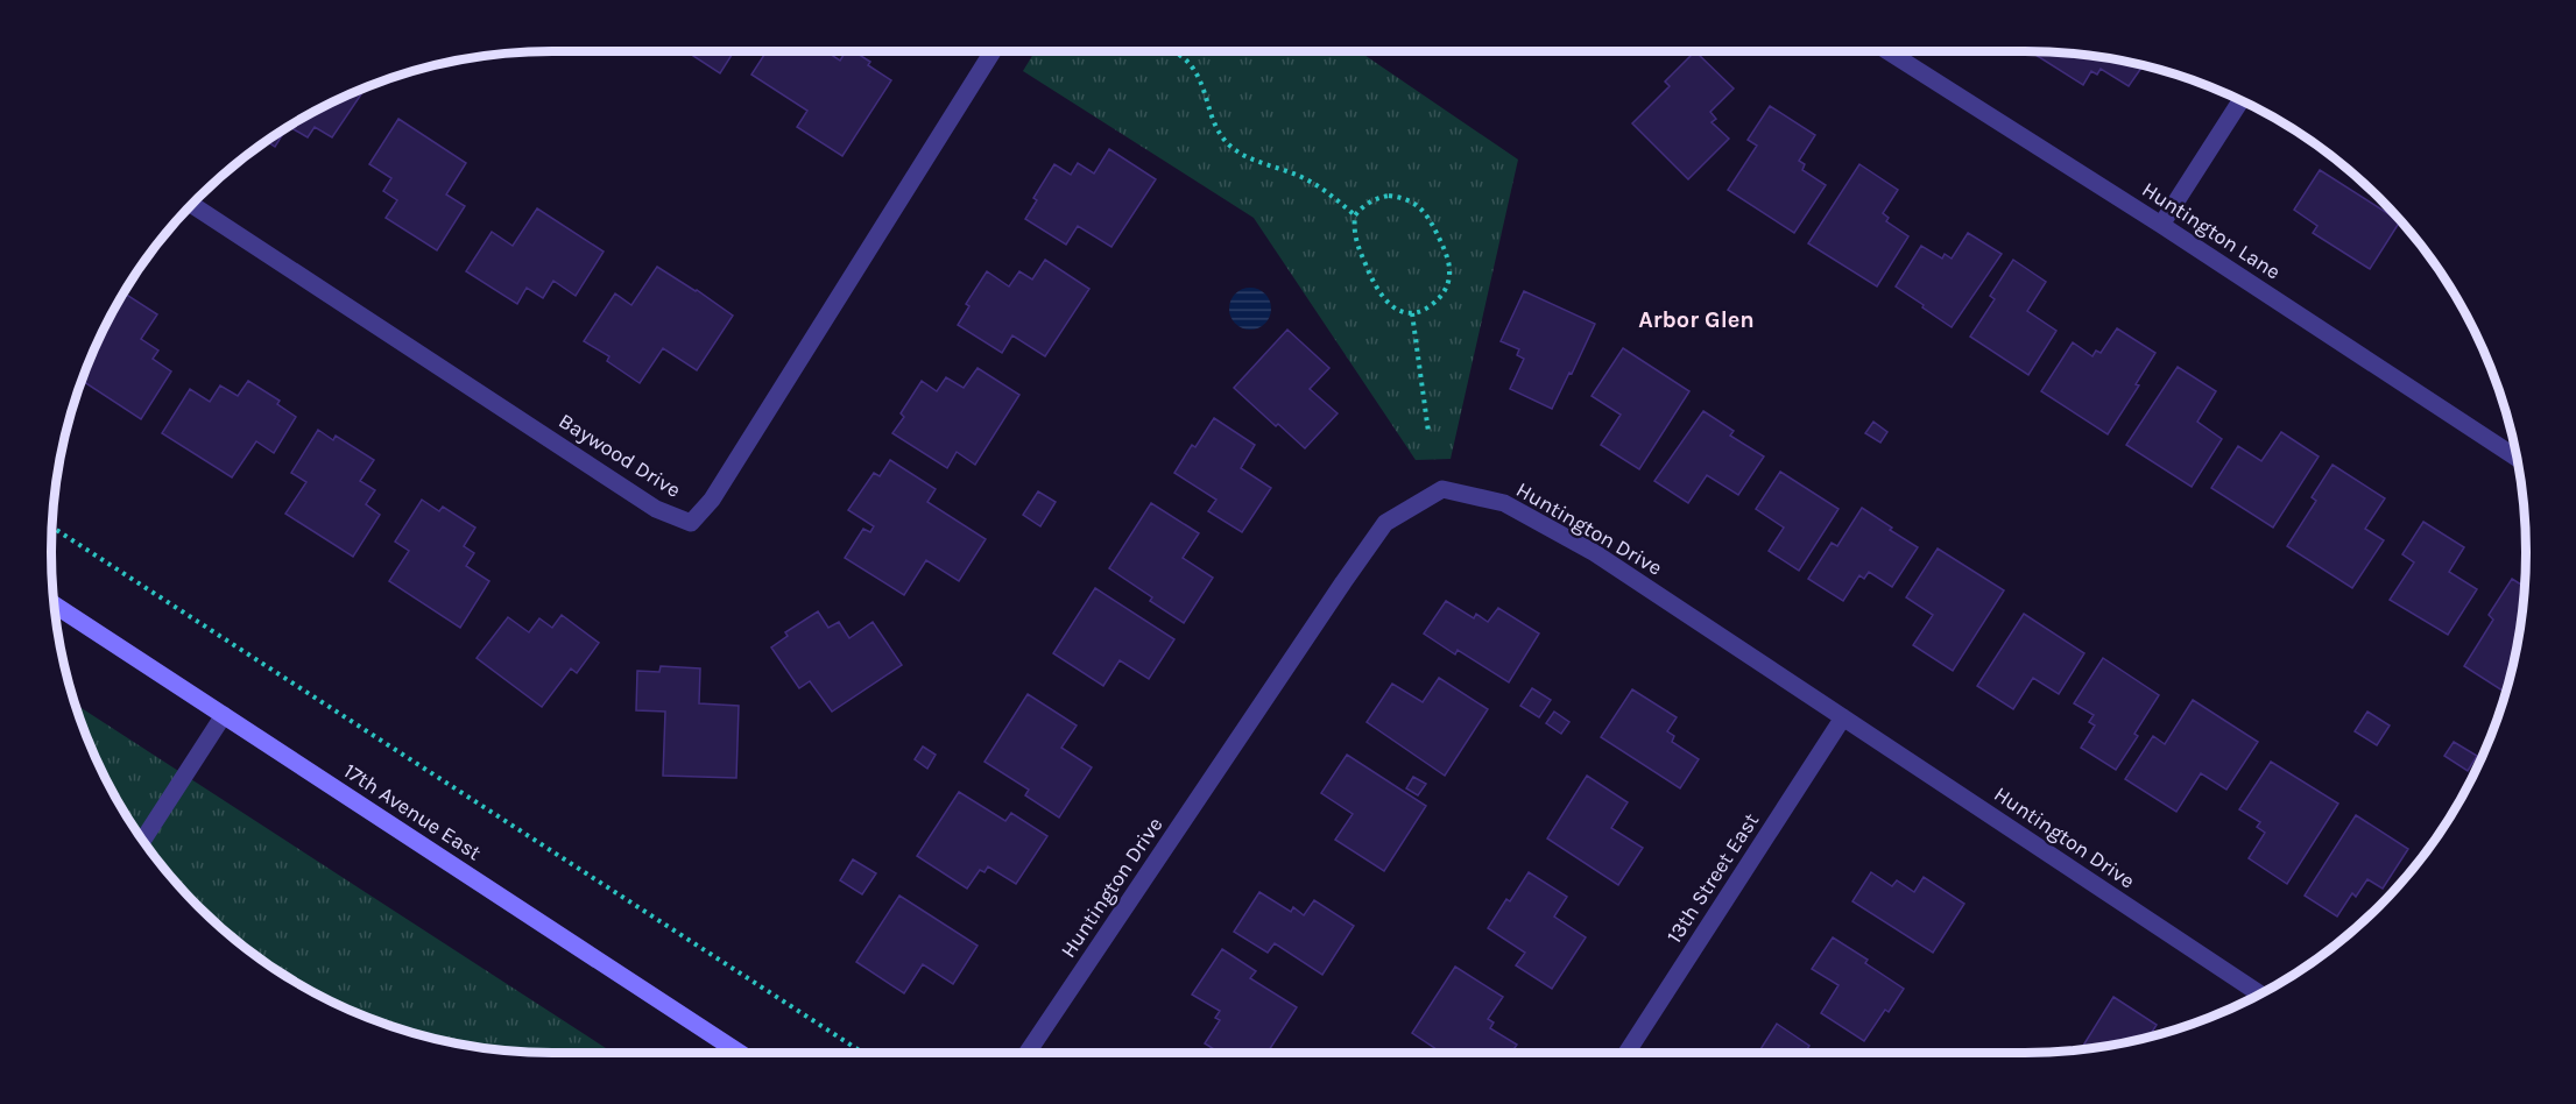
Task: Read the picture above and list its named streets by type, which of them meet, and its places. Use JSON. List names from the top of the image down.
{
  "streets": {
    "street": [
      "Huntington Lane",
      "Baywood Drive",
      "Huntington Drive",
      "17th Avenue East",
      "13th Street East"
    ]
  },
  "crossings": [
    ["Huntington Drive", "13th Street East"]
  ],
  "districts": ["Arbor Glen"]
}
